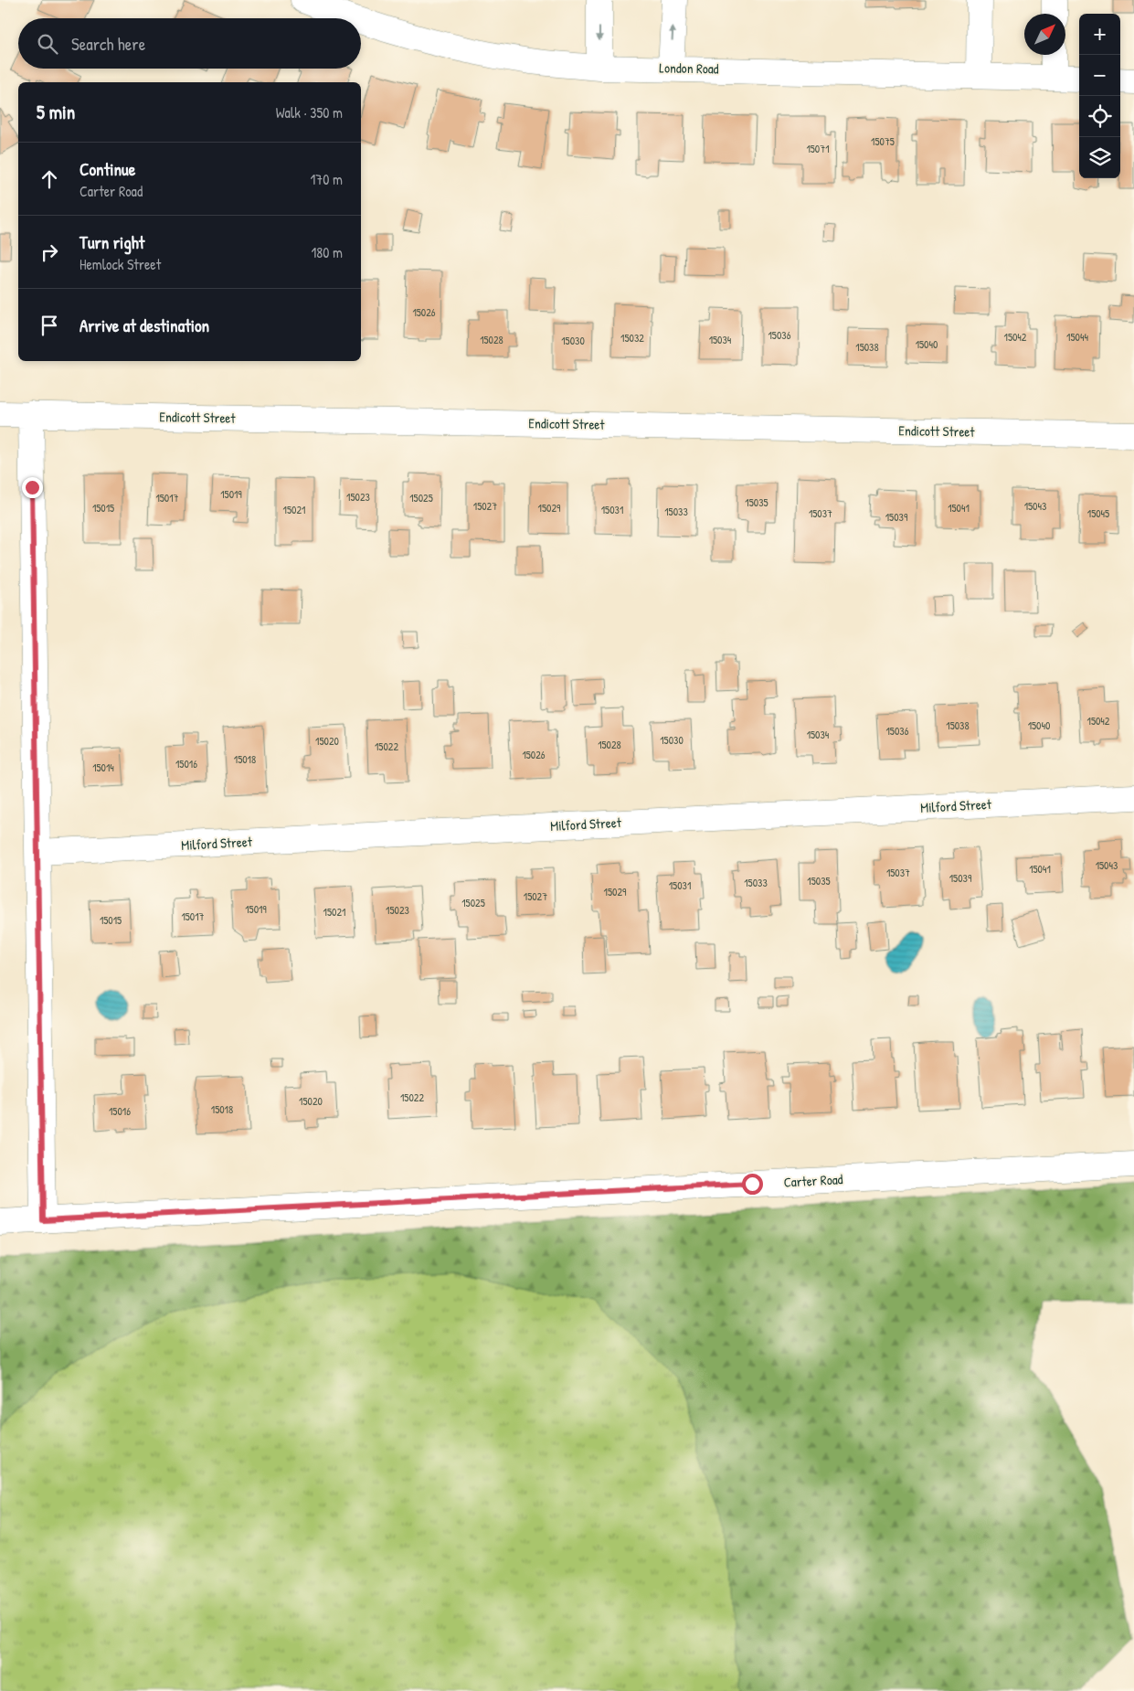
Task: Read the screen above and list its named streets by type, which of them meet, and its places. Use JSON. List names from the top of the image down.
{
  "streets": {
    "street": [
      "London Road",
      "Endicott Street",
      "Milford Street",
      "Carter Road"
    ]
  },
  "house_numbers": [
    "15075",
    "15071",
    "15026",
    "15036",
    "15042",
    "15044",
    "15032",
    "15028",
    "15034",
    "15030",
    "15040",
    "15038",
    "15019",
    "15023",
    "15017",
    "15025",
    "15035",
    "15027",
    "15043",
    "15015",
    "15029",
    "15041",
    "15021",
    "15031",
    "15033",
    "15037",
    "15045",
    "15039",
    "15042",
    "15038",
    "15040",
    "15036",
    "15034",
    "15030",
    "15020",
    "15028",
    "15022",
    "15026",
    "15018",
    "15016",
    "15014",
    "15043",
    "15041",
    "15037",
    "15039",
    "15035",
    "15033",
    "15031",
    "15029",
    "15027",
    "15025",
    "15019",
    "15023",
    "15021",
    "15017",
    "15015",
    "15022",
    "15020",
    "15018",
    "15016"
  ],
  "north": "top right",
  "page": {
    "map_buttons": ["+", "−"],
    "search": "Search here",
    "heading": ["5 min", "Walk · 350 m"],
    "list": [
      ["Continue", "Carter Road", "170 m"],
      ["Turn right", "Hemlock Street", "180 m"],
      "Arrive at destination"
    ]
  }
}
